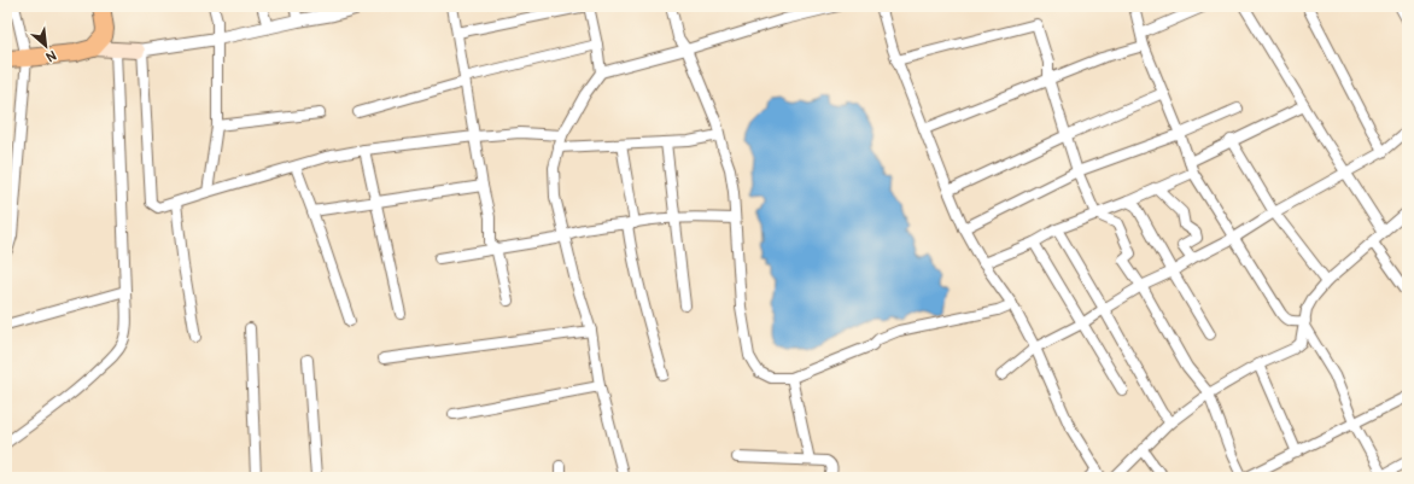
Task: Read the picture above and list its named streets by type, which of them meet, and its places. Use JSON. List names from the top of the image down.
{
  "north": "bottom right"
}
